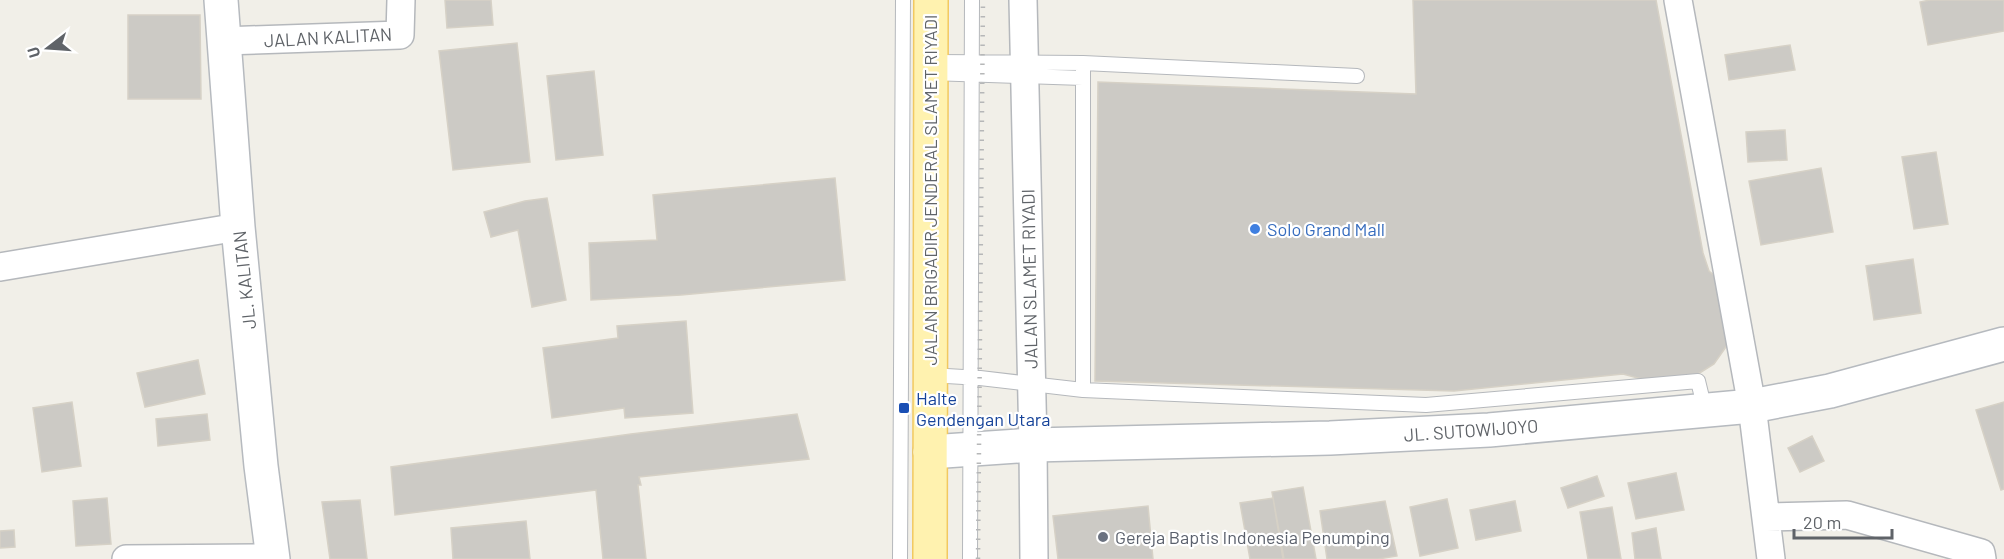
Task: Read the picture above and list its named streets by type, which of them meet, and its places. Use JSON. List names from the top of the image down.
{
  "streets": {
    "main road": ["JALAN BRIGADIR JENDERAL SLAMET RIYADI", "JL. KALITAN", "JL. SUTOWIJOYO"],
    "street": ["JALAN KALITAN", "JALAN SLAMET RIYADI"]
  },
  "crossings": [
    ["JALAN KALITAN", "JL. KALITAN"],
    ["JALAN BRIGADIR JENDERAL SLAMET RIYADI", "JL. SUTOWIJOYO"],
    ["JALAN SLAMET RIYADI", "JL. SUTOWIJOYO"]
  ],
  "places": {
    "other": ["Solo Grand Mall", "Gereja Baptis Indonesia Penumping"],
    "transit": ["Halte Gendengan Utara"]
  },
  "scale_bar": "20 m",
  "north": "left"
}
